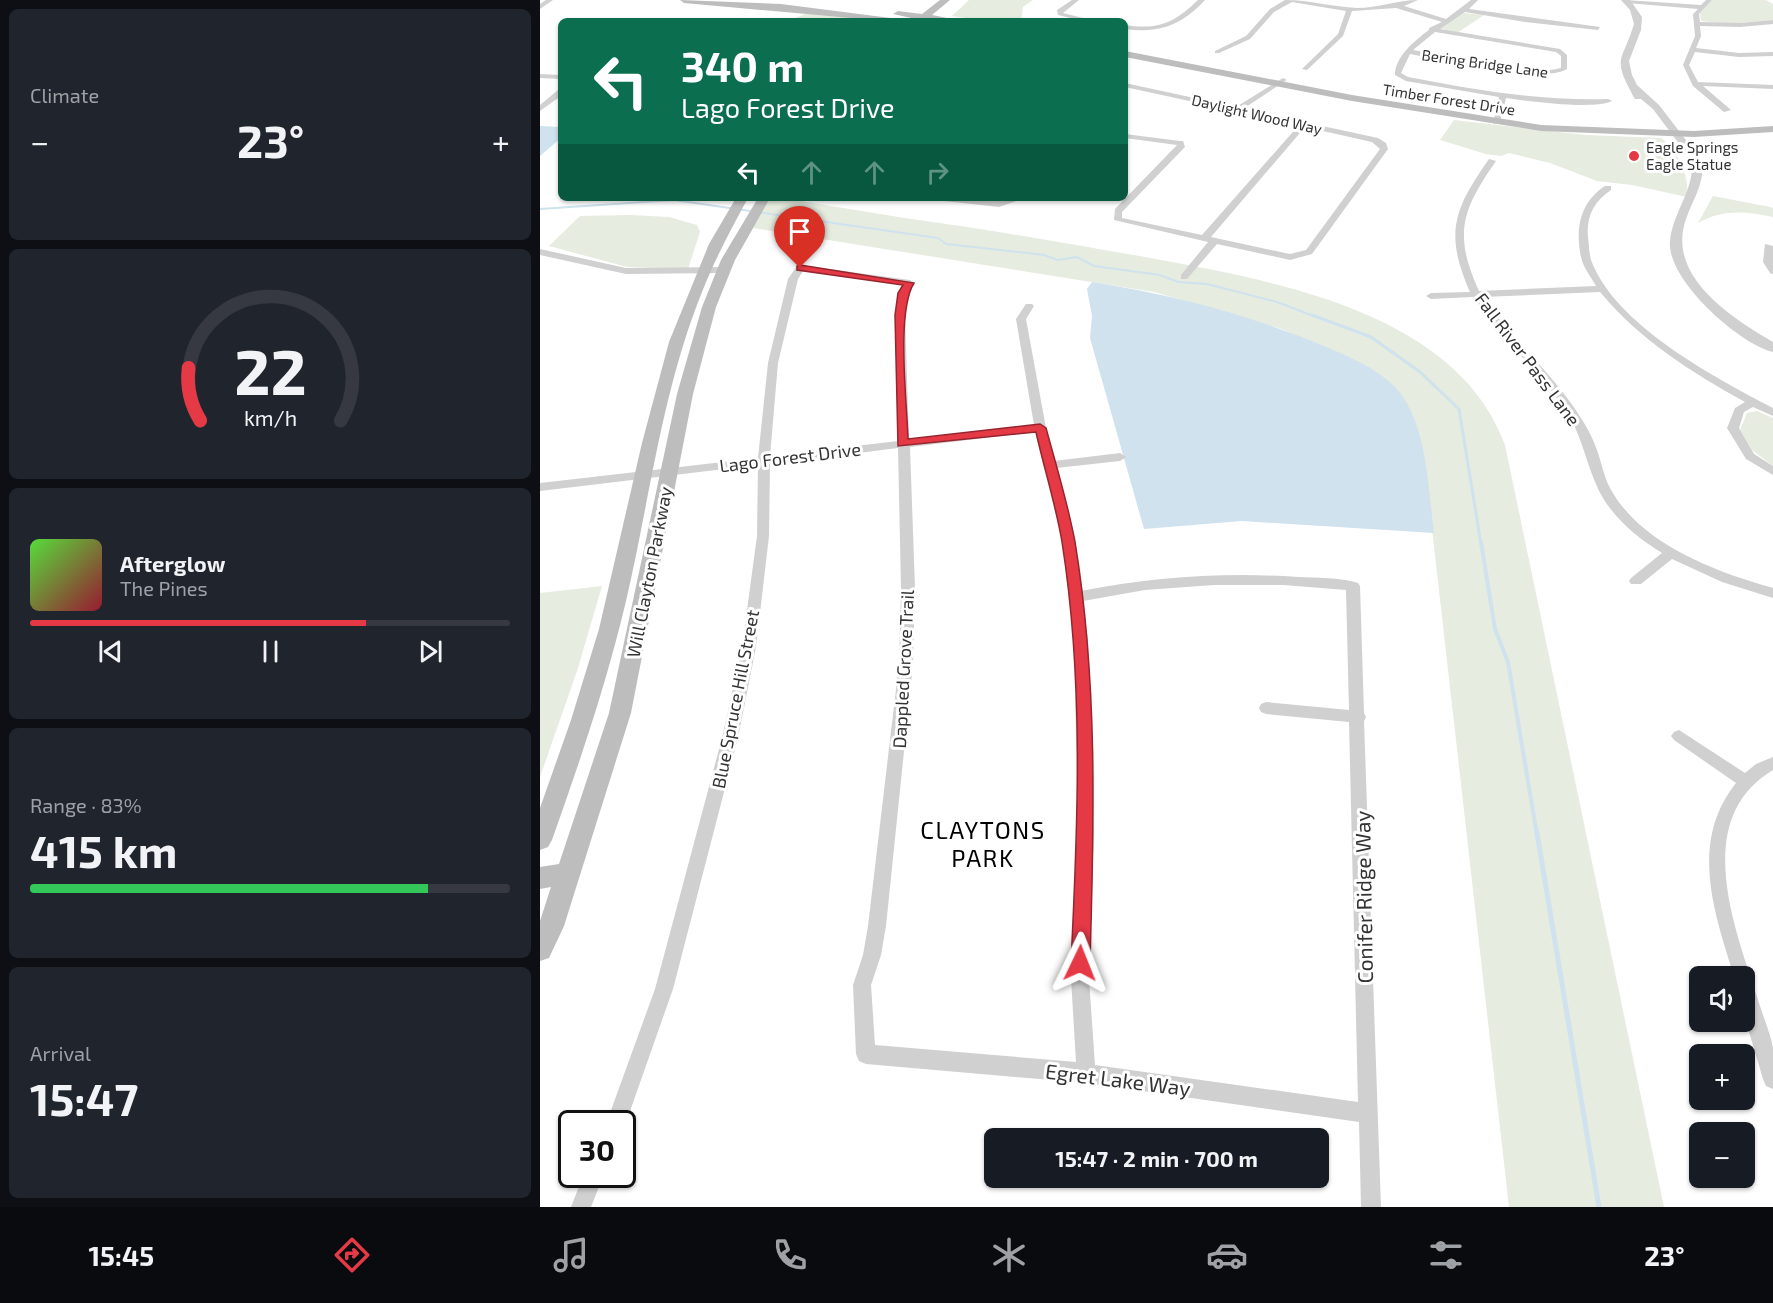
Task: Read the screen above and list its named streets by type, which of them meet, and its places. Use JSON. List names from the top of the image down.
{
  "streets": {
    "main road": ["Timber Forest Drive", "Will Clayton Parkway"],
    "street": [
      "Bering Bridge Lane",
      "Daylight Wood Way",
      "Fall River Pass Lane",
      "Lago Forest Drive",
      "Dappled Grove Trail",
      "Blue Spruce Hill Street",
      "Conifer Ridge Way",
      "Egret Lake Way"
    ]
  },
  "crossings": [
    ["Lago Forest Drive", "Will Clayton Parkway"],
    ["Lago Forest Drive", "Dappled Grove Trail"],
    ["Lago Forest Drive", "Blue Spruce Hill Street"],
    ["Dappled Grove Trail", "Blue Spruce Hill Street"],
    ["Dappled Grove Trail", "Egret Lake Way"],
    ["Conifer Ridge Way", "Egret Lake Way"]
  ],
  "districts": ["CLAYTONS PARK"],
  "places": ["Eagle Springs Eagle Statue"],
  "page": {
    "tile": [
      "Climate",
      ["Range · 83%", "415 km"],
      ["Arrival", "15:47"]
    ],
    "turn": ["340 m", "Lago Forest Drive"],
    "heat": ["−", "23°", "+"],
    "song": ["Afterglow", "The Pines"],
    "map_buttons": ["+", "−"],
    "limit": "30",
    "trip": "15:47 · 2 min · 700 m",
    "tabs": ["15:45", "23°"],
    "gauge": ["22", "km/h"]
  }
}
